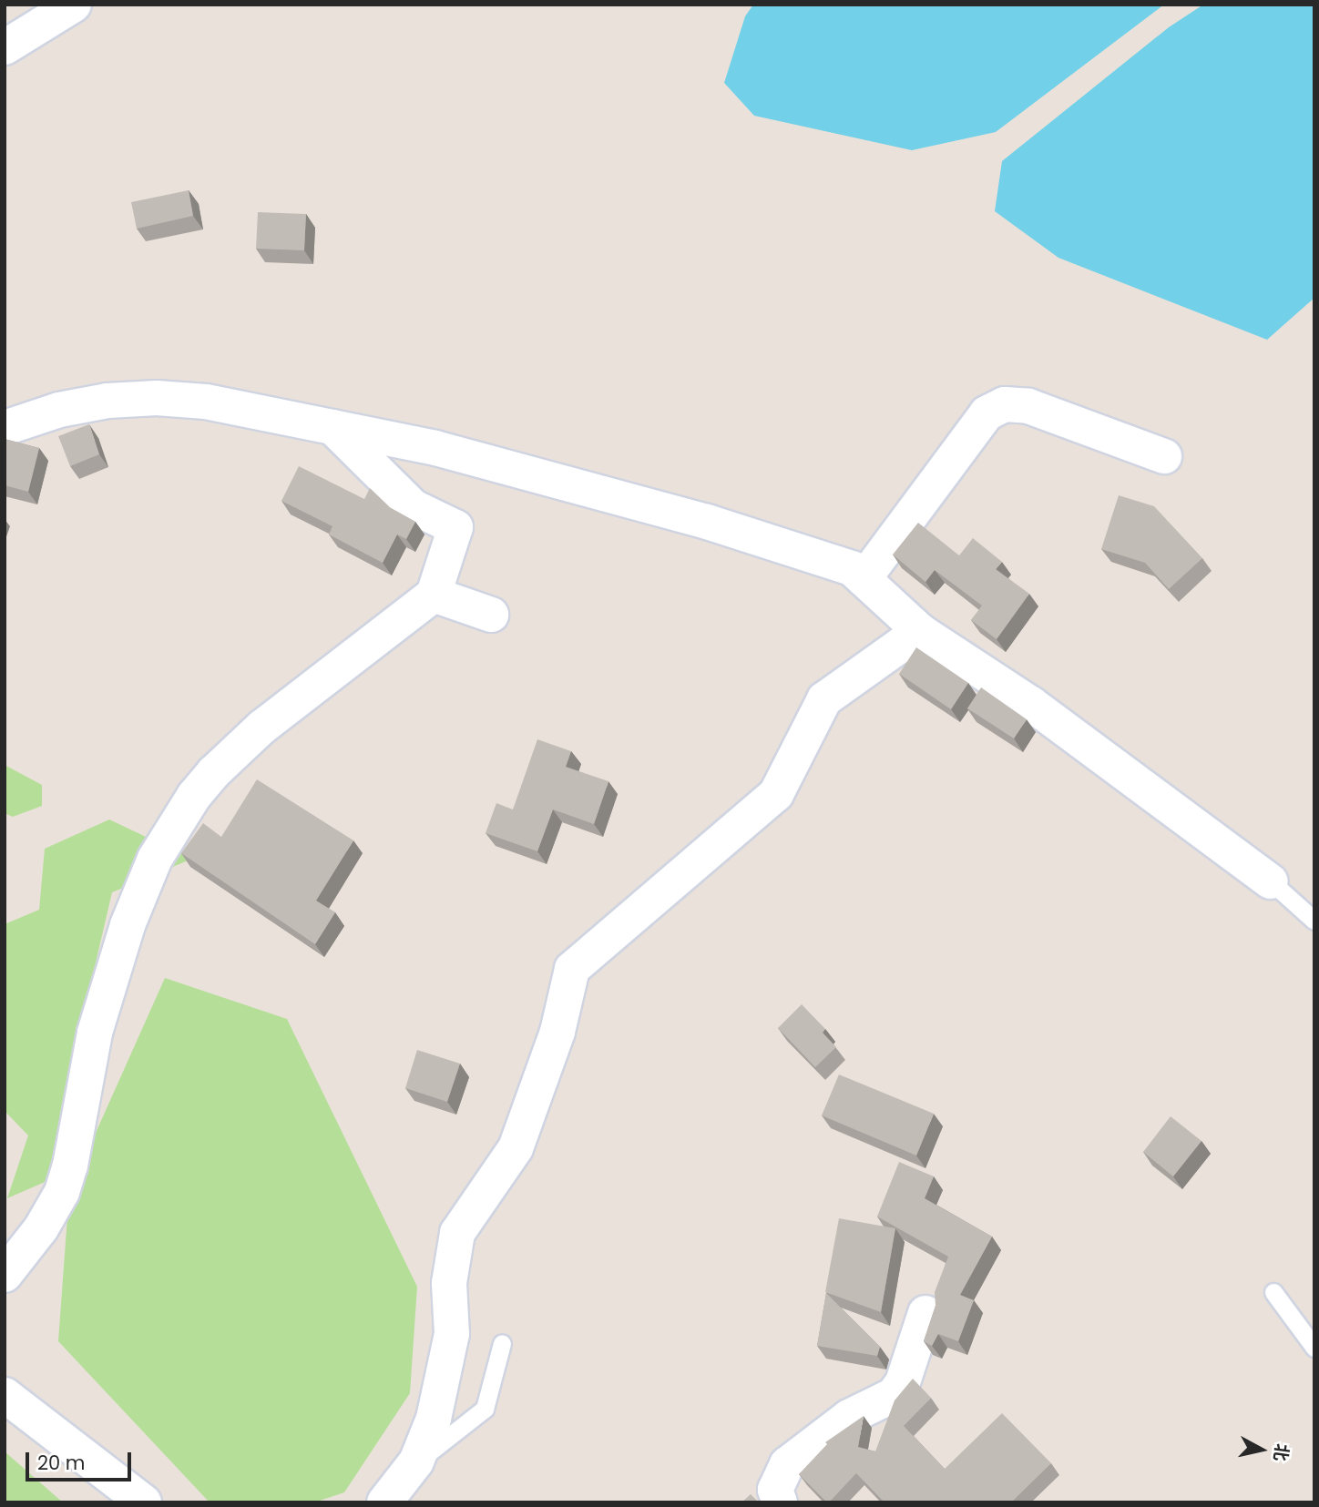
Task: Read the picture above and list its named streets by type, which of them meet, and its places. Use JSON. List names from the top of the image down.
{
  "scale_bar": "20 m",
  "north": "right"
}
